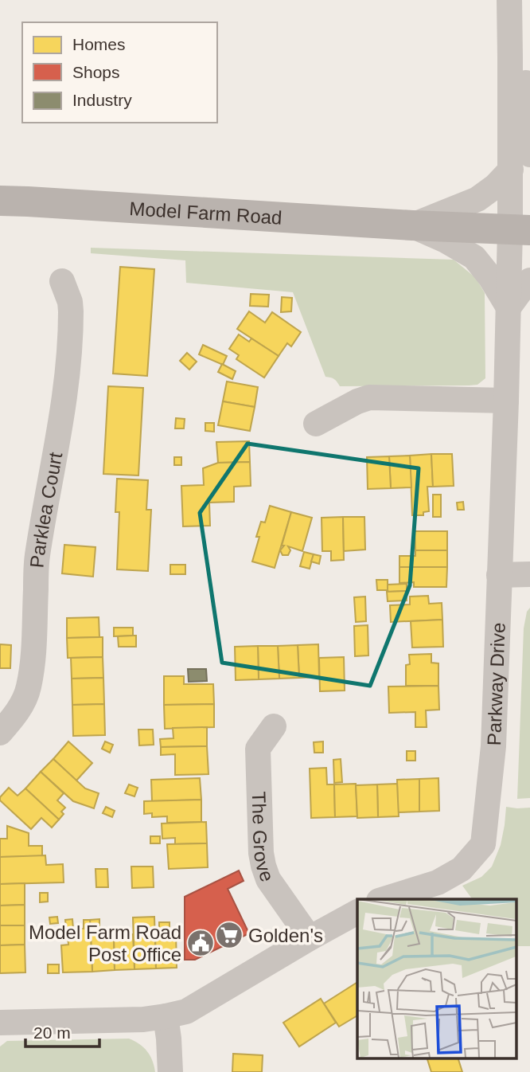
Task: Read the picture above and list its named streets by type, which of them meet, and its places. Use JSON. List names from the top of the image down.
{
  "streets": {
    "main road": ["Model Farm Road"],
    "street": ["Parklea Court", "Parkway Drive", "The Grove"]
  },
  "crossings": [
    ["Model Farm Road", "Parkway Drive"]
  ],
  "places": {
    "supermarket": ["Golden's"],
    "public building": ["Model Farm Road Post Office"]
  },
  "legend": ["Homes", "Shops", "Industry"],
  "scale_bar": "20 m"
}
